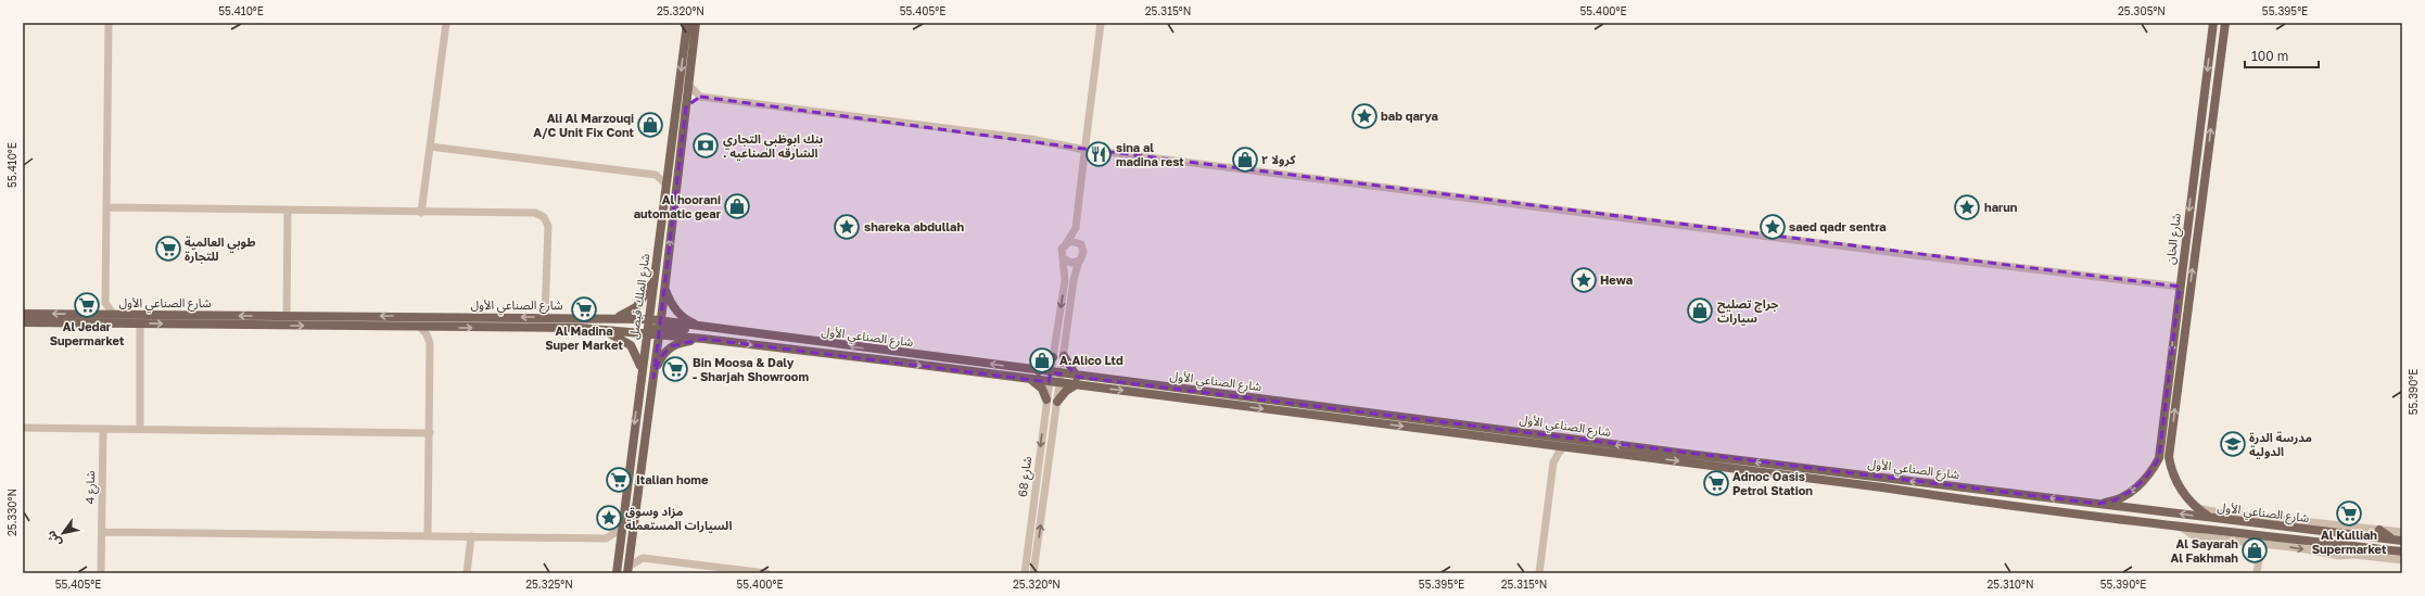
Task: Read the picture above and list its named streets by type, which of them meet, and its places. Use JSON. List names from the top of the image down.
{
  "streets": {
    "main road": ["شارع الخان", "شارع الملك فيصل", "شارع الصناعي الأول"],
    "street": ["شارع 68", "شارع 4"]
  },
  "crossings": [
    ["شارع الخان", "شارع الصناعي الأول"],
    ["شارع الملك فيصل", "شارع الصناعي الأول"],
    ["شارع الصناعي الأول", "شارع 68"]
  ],
  "places": {
    "place": [
      "bab qarya",
      "harun",
      "shareka abdullah",
      "saed qadr sentra",
      "Hewa",
      "مزاد وسوق السيارات المستعملة"
    ],
    "shop": [
      "Ali Al Marzouqi A/C Unit Fix Cont",
      "كرولا ٢",
      "Al hoorani automatic gear",
      "جراج تصليح سيارات",
      "A.Alico Ltd",
      "Al Sayarah Al Fakhmah"
    ],
    "bank": ["بنك ابوظبي التجاري . الشارقه الصناعيه"],
    "restaurant": ["sina al madina rest"],
    "supermarket": [
      "طوبي العالمية للتجارة",
      "Al Jedar Supermarket",
      "Al Madina Super Market",
      "Bin Moosa & Daly - Sharjah Showroom",
      "Italian home",
      "Adnoc Oasis Petrol Station",
      "Al Kulliah Supermarket"
    ],
    "school or university": ["مدرسة الدرة الدولية"]
  },
  "scale_bar": "100 m",
  "north": "bottom left",
  "coordinates": [
    "55.410°E",
    "25.320°N",
    "55.405°E",
    "25.315°N",
    "55.400°E",
    "25.305°N",
    "55.395°E",
    "55.390°E",
    "25.330°N",
    "25.325°N",
    "25.310°N"
  ]
}
